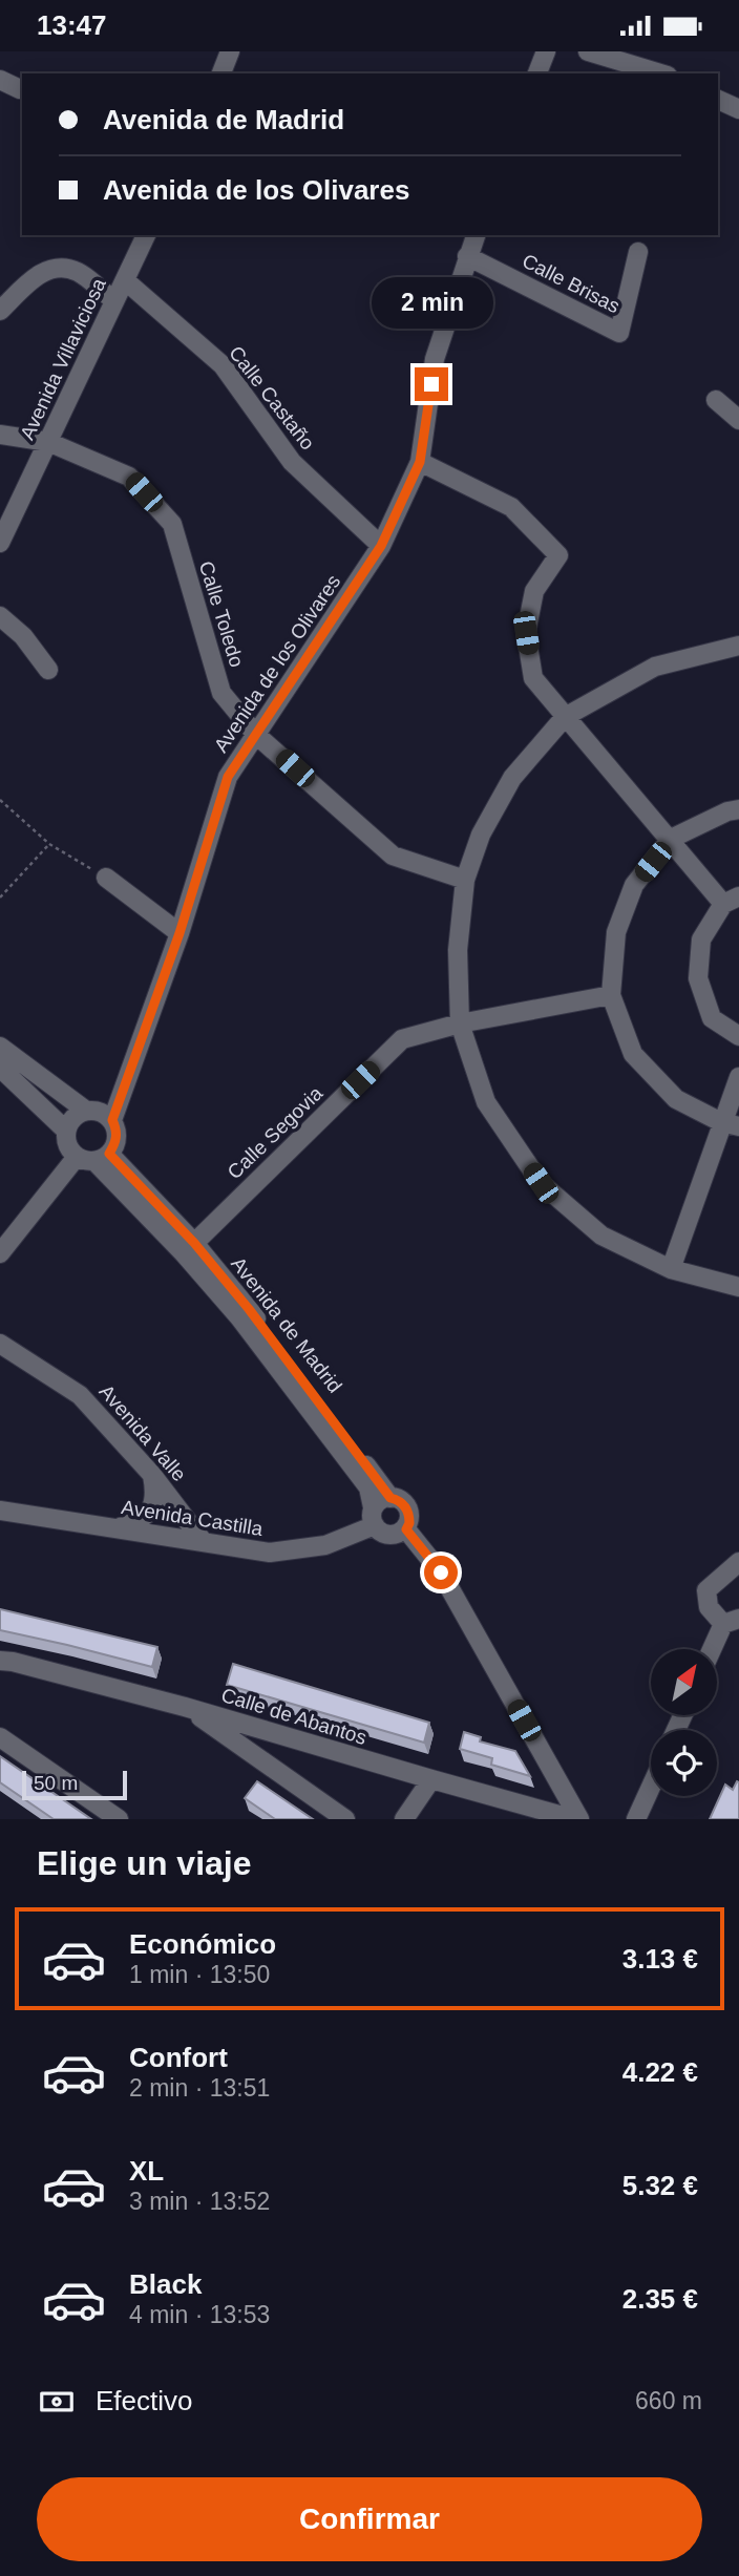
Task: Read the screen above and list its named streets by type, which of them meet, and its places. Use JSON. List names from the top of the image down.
{
  "streets": {
    "street": [
      "Calle Brisas",
      "Avenida Villaviciosa",
      "Calle Castaño",
      "Calle Toledo",
      "Avenida de los Olivares",
      "Calle Segovia",
      "Avenida de Madrid",
      "Avenida Valle",
      "Avenida Castilla",
      "Calle de Abantos"
    ]
  },
  "crossings": [
    ["Calle Brisas", "Avenida de los Olivares"],
    ["Avenida Villaviciosa", "Calle Castaño"],
    ["Avenida Villaviciosa", "Calle Toledo"],
    ["Calle Castaño", "Avenida de los Olivares"],
    ["Calle Toledo", "Avenida de los Olivares"],
    ["Avenida de los Olivares", "Avenida de Madrid"],
    ["Calle Segovia", "Avenida de Madrid"],
    ["Avenida de Madrid", "Avenida Castilla"],
    ["Avenida Valle", "Avenida Castilla"]
  ],
  "scale_bar": "50 m",
  "north": "top right",
  "page": {
    "status": "13:47",
    "banner": ["Avenida de Madrid", "Avenida de los Olivares"],
    "bubble": "2 min",
    "scale": "50 m",
    "heading": "Elige un viaje",
    "list": [
      {
        "name": "Económico",
        "note": "1 min · 13:50",
        "value": "3.13 €"
      },
      {
        "name": "Confort",
        "note": "2 min · 13:51",
        "value": "4.22 €"
      },
      {
        "name": "XL",
        "note": "3 min · 13:52",
        "value": "5.32 €"
      },
      {
        "name": "Black",
        "note": "4 min · 13:53",
        "value": "2.35 €"
      }
    ],
    "pay": ["Efectivo", "660 m"],
    "buttons": "Confirmar"
  }
}
